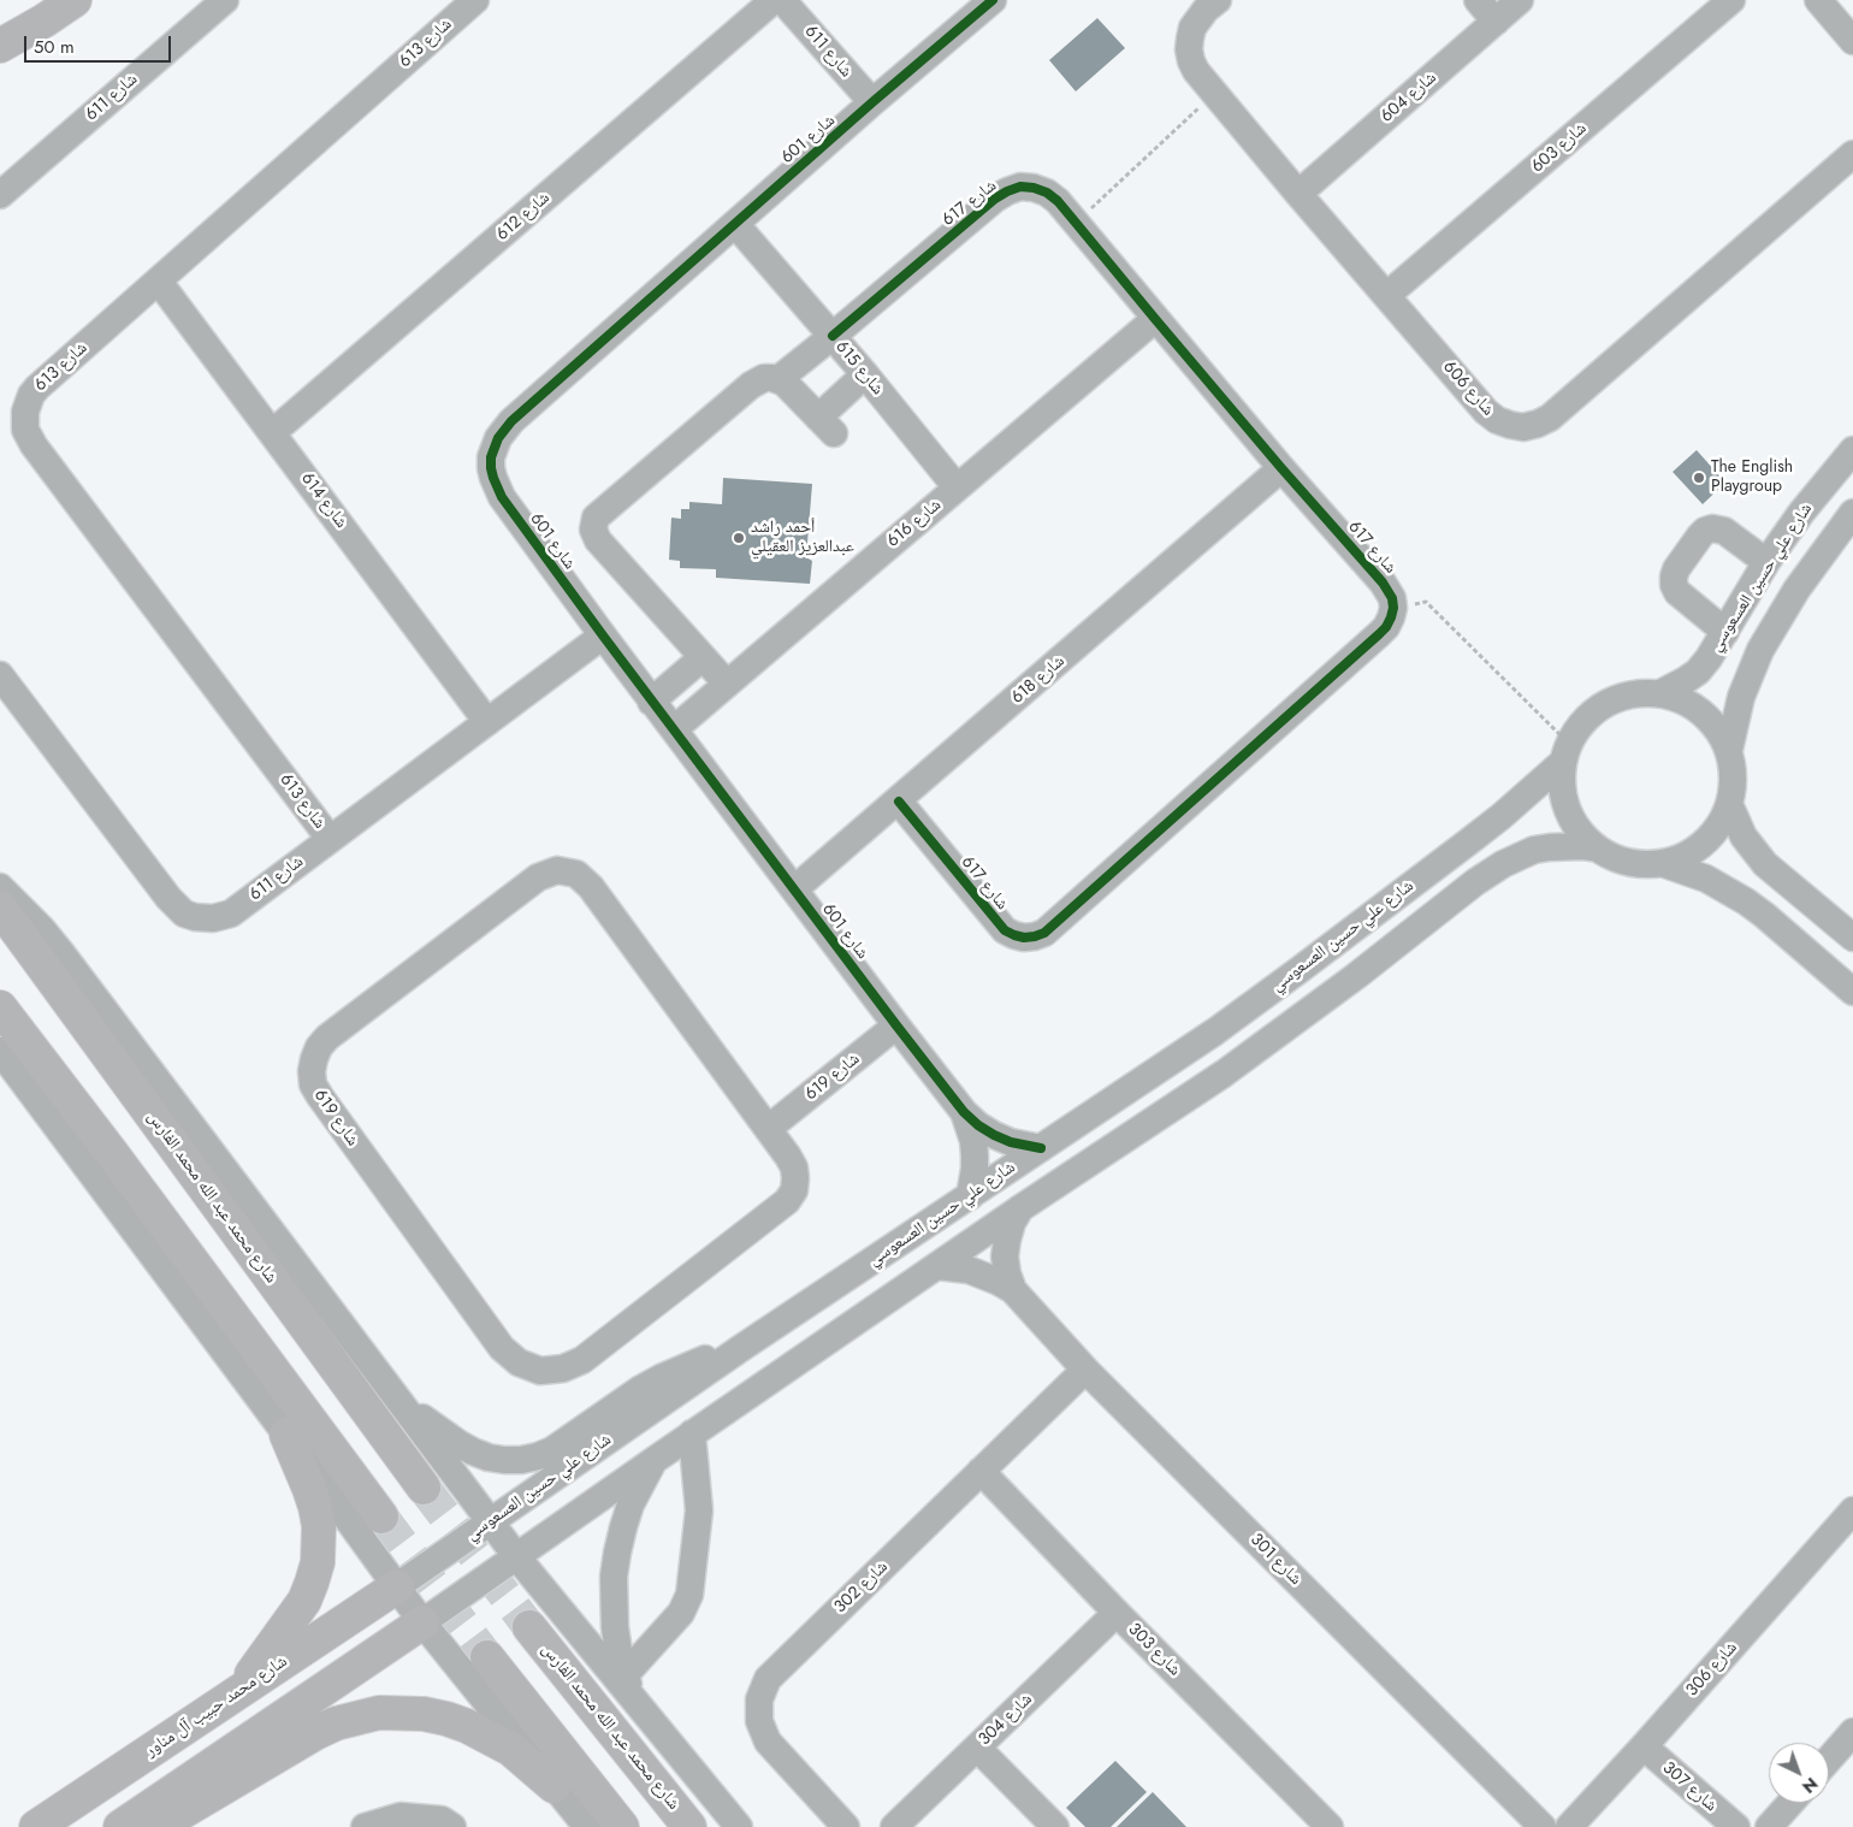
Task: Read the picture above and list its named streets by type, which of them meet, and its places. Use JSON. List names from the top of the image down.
{
  "streets": {
    "main road": ["شارع محمد عبد الله محمد الفارس", "شارع محمد حبيب آل مناور"],
    "street": [
      "شارع 613",
      "شارع 611",
      "شارع 604",
      "شارع 601",
      "شارع 603",
      "شارع 617",
      "شارع 612",
      "شارع 615",
      "شارع 606",
      "شارع 614",
      "شارع 616",
      "شارع علي حسين العسعوسي",
      "شارع 618",
      "شارع 619",
      "شارع 301",
      "شارع 302",
      "شارع 303",
      "شارع 306",
      "شارع 304",
      "شارع 307"
    ]
  },
  "crossings": [
    ["شارع 613", "شارع 611"],
    ["شارع 613", "شارع 614"],
    ["شارع 611", "شارع 601"],
    ["شارع 611", "شارع 614"],
    ["شارع 604", "شارع 606"],
    ["شارع 601", "شارع 615"],
    ["شارع 601", "شارع 616"],
    ["شارع 601", "شارع علي حسين العسعوسي"],
    ["شارع 601", "شارع 618"],
    ["شارع 601", "شارع 619"],
    ["شارع 603", "شارع 606"],
    ["شارع 617", "شارع 615"],
    ["شارع 617", "شارع 616"],
    ["شارع 617", "شارع 618"],
    ["شارع 612", "شارع 614"],
    ["شارع 615", "شارع 616"],
    ["شارع علي حسين العسعوسي", "شارع محمد حبيب آل مناور"],
    ["شارع 301", "شارع 302"],
    ["شارع 302", "شارع 303"],
    ["شارع 303", "شارع 304"],
    ["شارع 306", "شارع 307"]
  ],
  "places": ["The English Playgroup", "أحمد راشد عبدالعزيز العقيلي"],
  "scale_bar": "50 m",
  "north": "bottom right"
}
